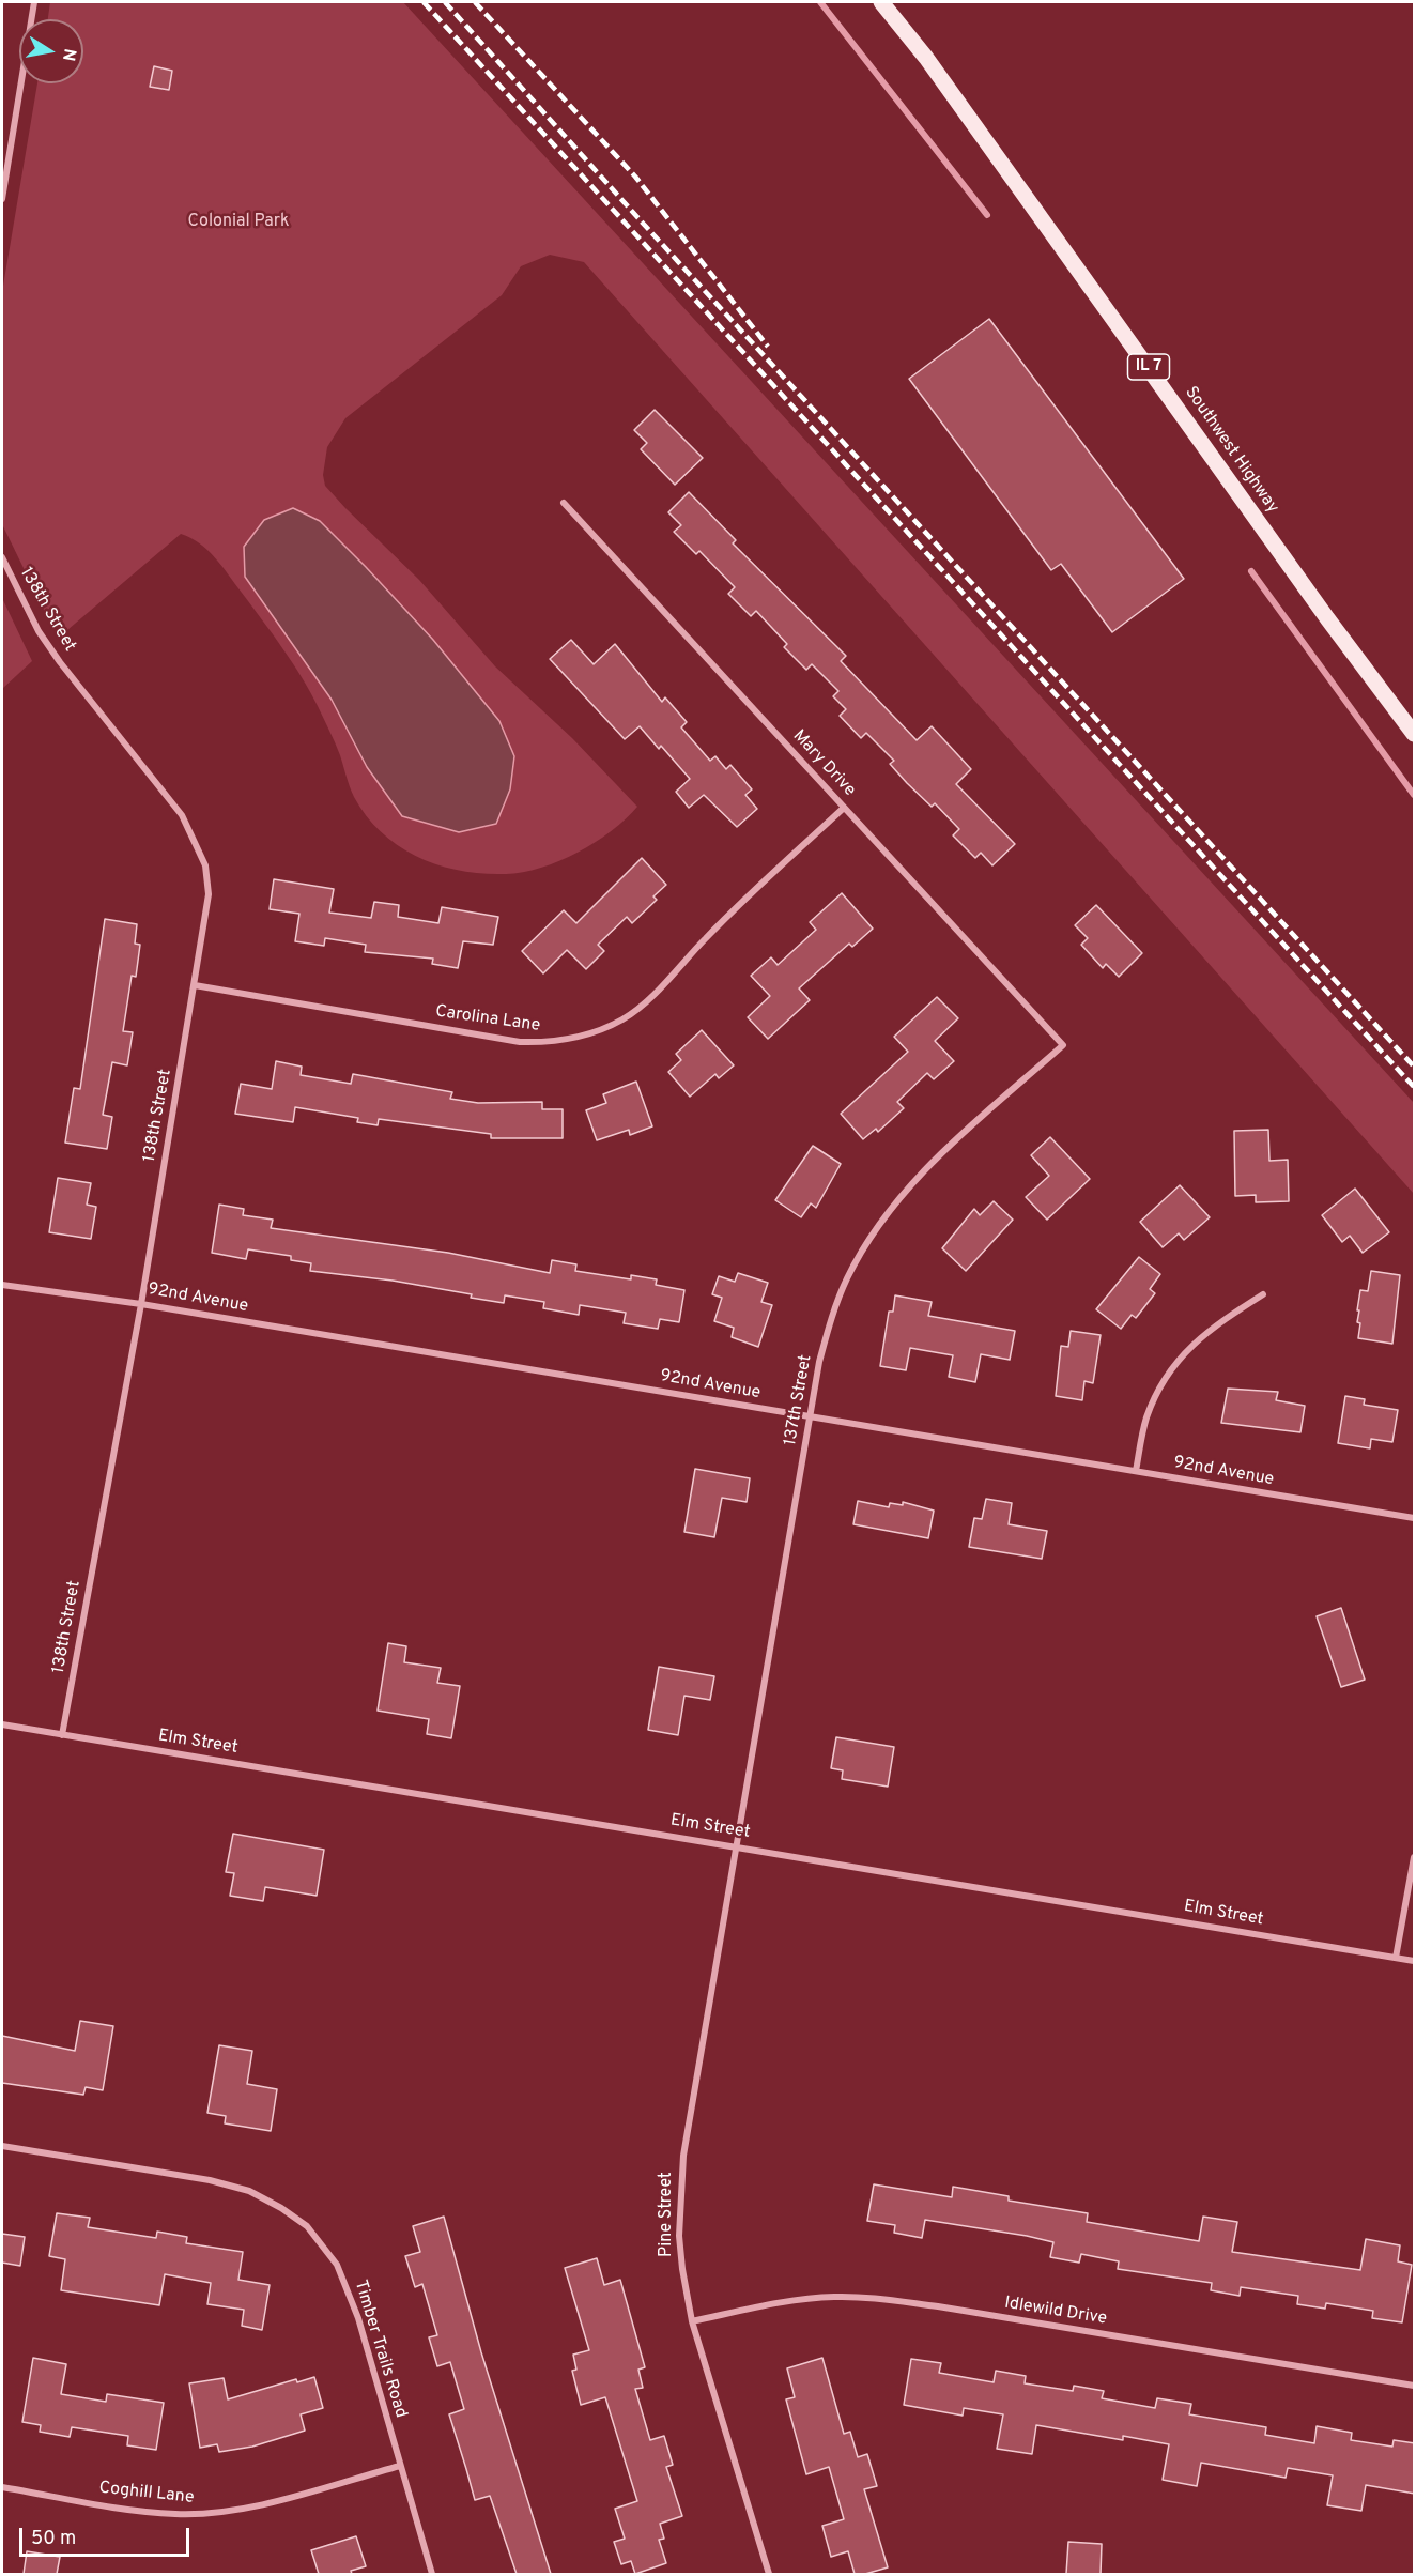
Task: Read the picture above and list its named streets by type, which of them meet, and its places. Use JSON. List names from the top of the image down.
{
  "streets": {
    "main road": ["IL 7", "Southwest Highway"],
    "street": [
      "138th Street",
      "Mary Drive",
      "Carolina Lane",
      "92nd Avenue",
      "137th Street",
      "Elm Street",
      "Pine Street",
      "Idlewild Drive",
      "Timber Trails Road",
      "Coghill Lane"
    ]
  },
  "crossings": [
    ["138th Street", "Carolina Lane"],
    ["138th Street", "92nd Avenue"],
    ["138th Street", "Elm Street"],
    ["Mary Drive", "Carolina Lane"],
    ["Mary Drive", "137th Street"],
    ["92nd Avenue", "137th Street"],
    ["137th Street", "Elm Street"],
    ["137th Street", "Pine Street"],
    ["Elm Street", "Pine Street"],
    ["Pine Street", "Idlewild Drive"],
    ["Timber Trails Road", "Coghill Lane"]
  ],
  "parks": ["Colonial Park"],
  "scale_bar": "50 m",
  "north": "right"
}
